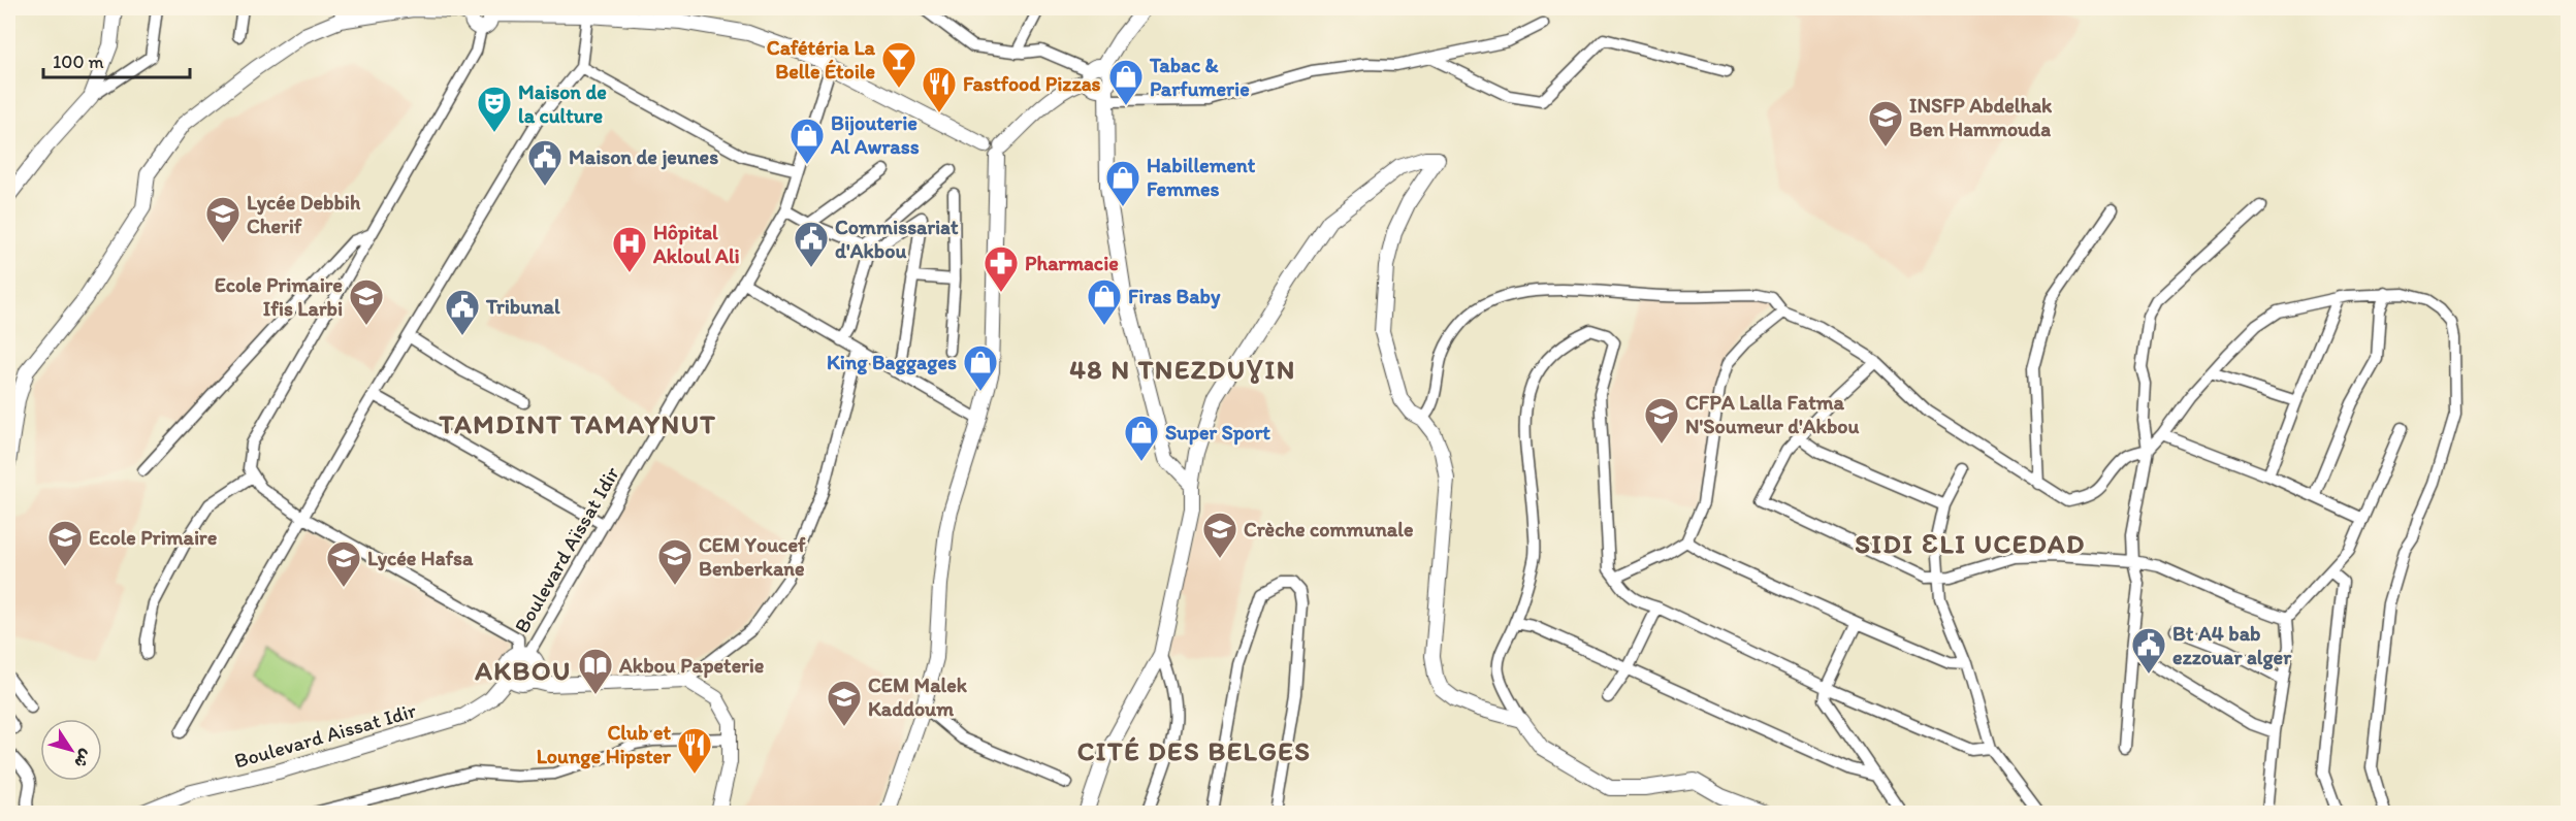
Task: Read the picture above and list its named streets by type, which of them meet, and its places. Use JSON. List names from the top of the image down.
{
  "streets": {
    "street": ["Boulevard Aïssat Idir", "Boulevard Aissat Idir"]
  },
  "crossings": [
    ["Boulevard Aïssat Idir", "Boulevard Aissat Idir"]
  ],
  "districts": [
    "48 N TNEZDUƔIN",
    "TAMDINT TAMAYNUT",
    "SIDI ƐLI UCEDAD",
    "AKBOU",
    "CITÉ DES BELGES"
  ],
  "places": {
    "bar": ["Cafétéria La Belle Étoile"],
    "shop": [
      "Tabac & Parfumerie",
      "Bijouterie Al Awrass",
      "Habillement Femmes",
      "Firas Baby",
      "King Baggages",
      "Super Sport"
    ],
    "restaurant": ["Fastfood Pizzas", "Club et Lounge Hipster"],
    "theatre": ["Maison de la culture"],
    "school or university": [
      "INSFP Abdelhak Ben Hammouda",
      "Lycée Debbih Cherif",
      "Ecole Primaire Ifis Larbi",
      "CFPA Lalla Fatma N'Soumeur d'Akbou",
      "Crèche communale",
      "Ecole Primaire",
      "CEM Youcef Benberkane",
      "Lycée Hafsa",
      "CEM Malek Kaddoum"
    ],
    "public building": [
      "Maison de jeunes",
      "Commissariat d'Akbou",
      "Tribunal",
      "Bt A4 bab ezzouar alger"
    ],
    "hospital": ["Hôpital Akloul Ali"],
    "pharmacy": ["Pharmacie"],
    "library": ["Akbou Papeterie"]
  },
  "scale_bar": "100 m",
  "north": "bottom right"
}
